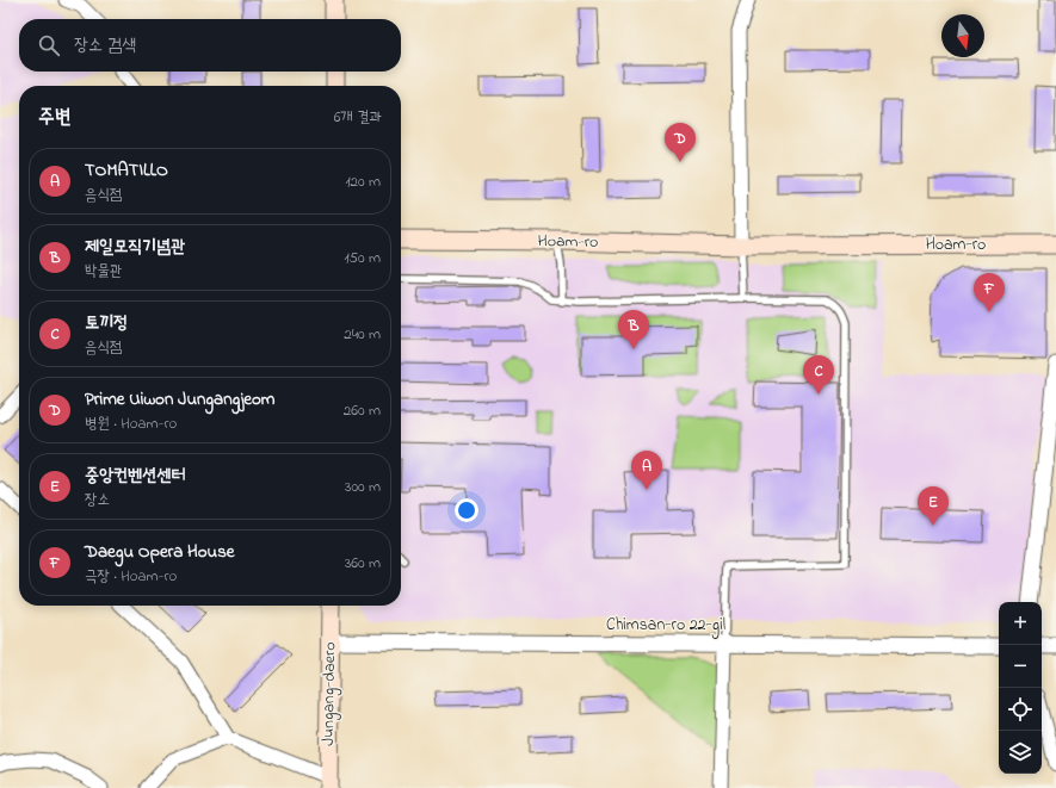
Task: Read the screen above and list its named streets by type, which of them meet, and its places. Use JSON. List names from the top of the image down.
{
  "streets": {
    "main road": ["Hoam-ro", "Jungang-daero"],
    "street": ["Chimsan-ro 22-gil"]
  },
  "crossings": [
    ["Chimsan-ro 22-gil", "Jungang-daero"]
  ],
  "north": "bottom",
  "page": {
    "search": "장소 검색",
    "heading": ["주변", "6개 결과"],
    "pins": [
      "D",
      "F",
      "B",
      "C",
      "A",
      "E"
    ],
    "list": [
      {
        "mark": "A",
        "name": "TOMATILLO",
        "note": "음식점",
        "value": "120 m"
      },
      {
        "mark": "B",
        "name": "제일모직기념관",
        "note": "박물관",
        "value": "150 m"
      },
      {
        "mark": "C",
        "name": "토끼정",
        "note": "음식점",
        "value": "240 m"
      },
      {
        "mark": "D",
        "name": "Prime Uiwon Jungangjeom",
        "note": "병원 · Hoam-ro",
        "value": "260 m"
      },
      {
        "mark": "E",
        "name": "중앙컨벤션센터",
        "note": "장소",
        "value": "300 m"
      },
      {
        "mark": "F",
        "name": "Daegu Opera House",
        "note": "극장 · Hoam-ro",
        "value": "360 m"
      }
    ],
    "map_buttons": ["+", "−"]
  }
}
